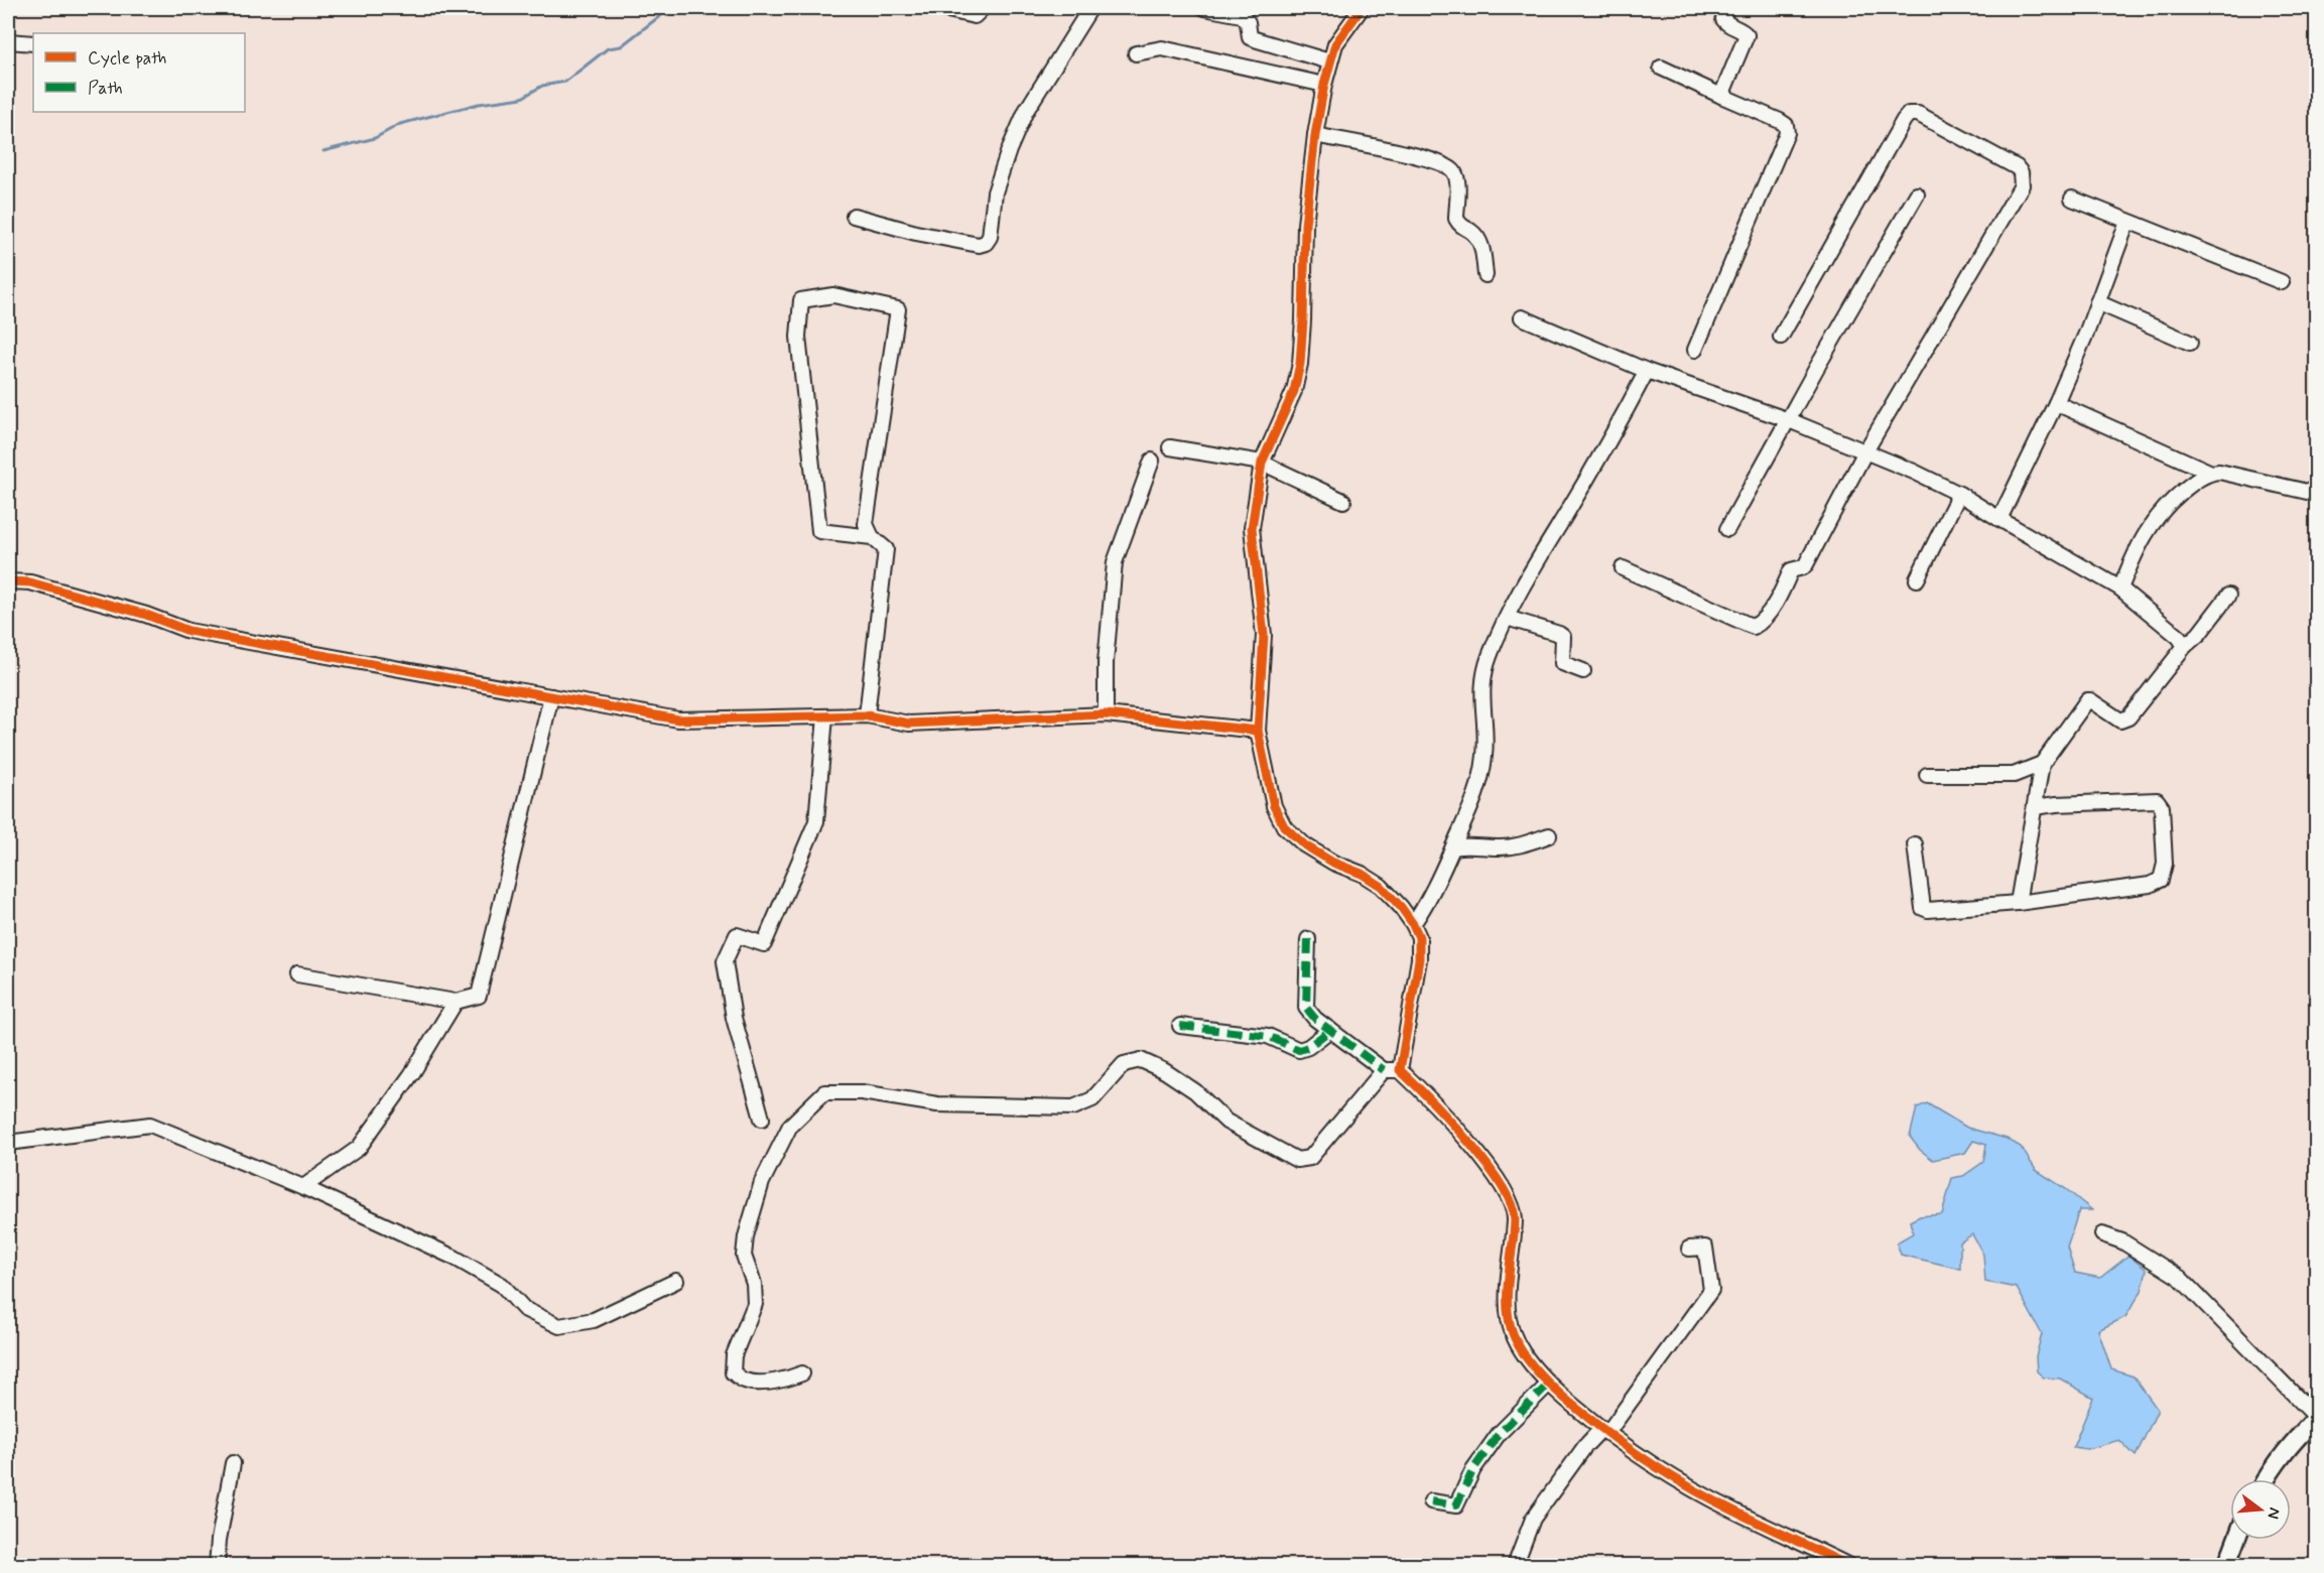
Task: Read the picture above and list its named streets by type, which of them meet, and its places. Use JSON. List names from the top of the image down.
{
  "legend": ["Cycle path", "Path"],
  "north": "right"
}
